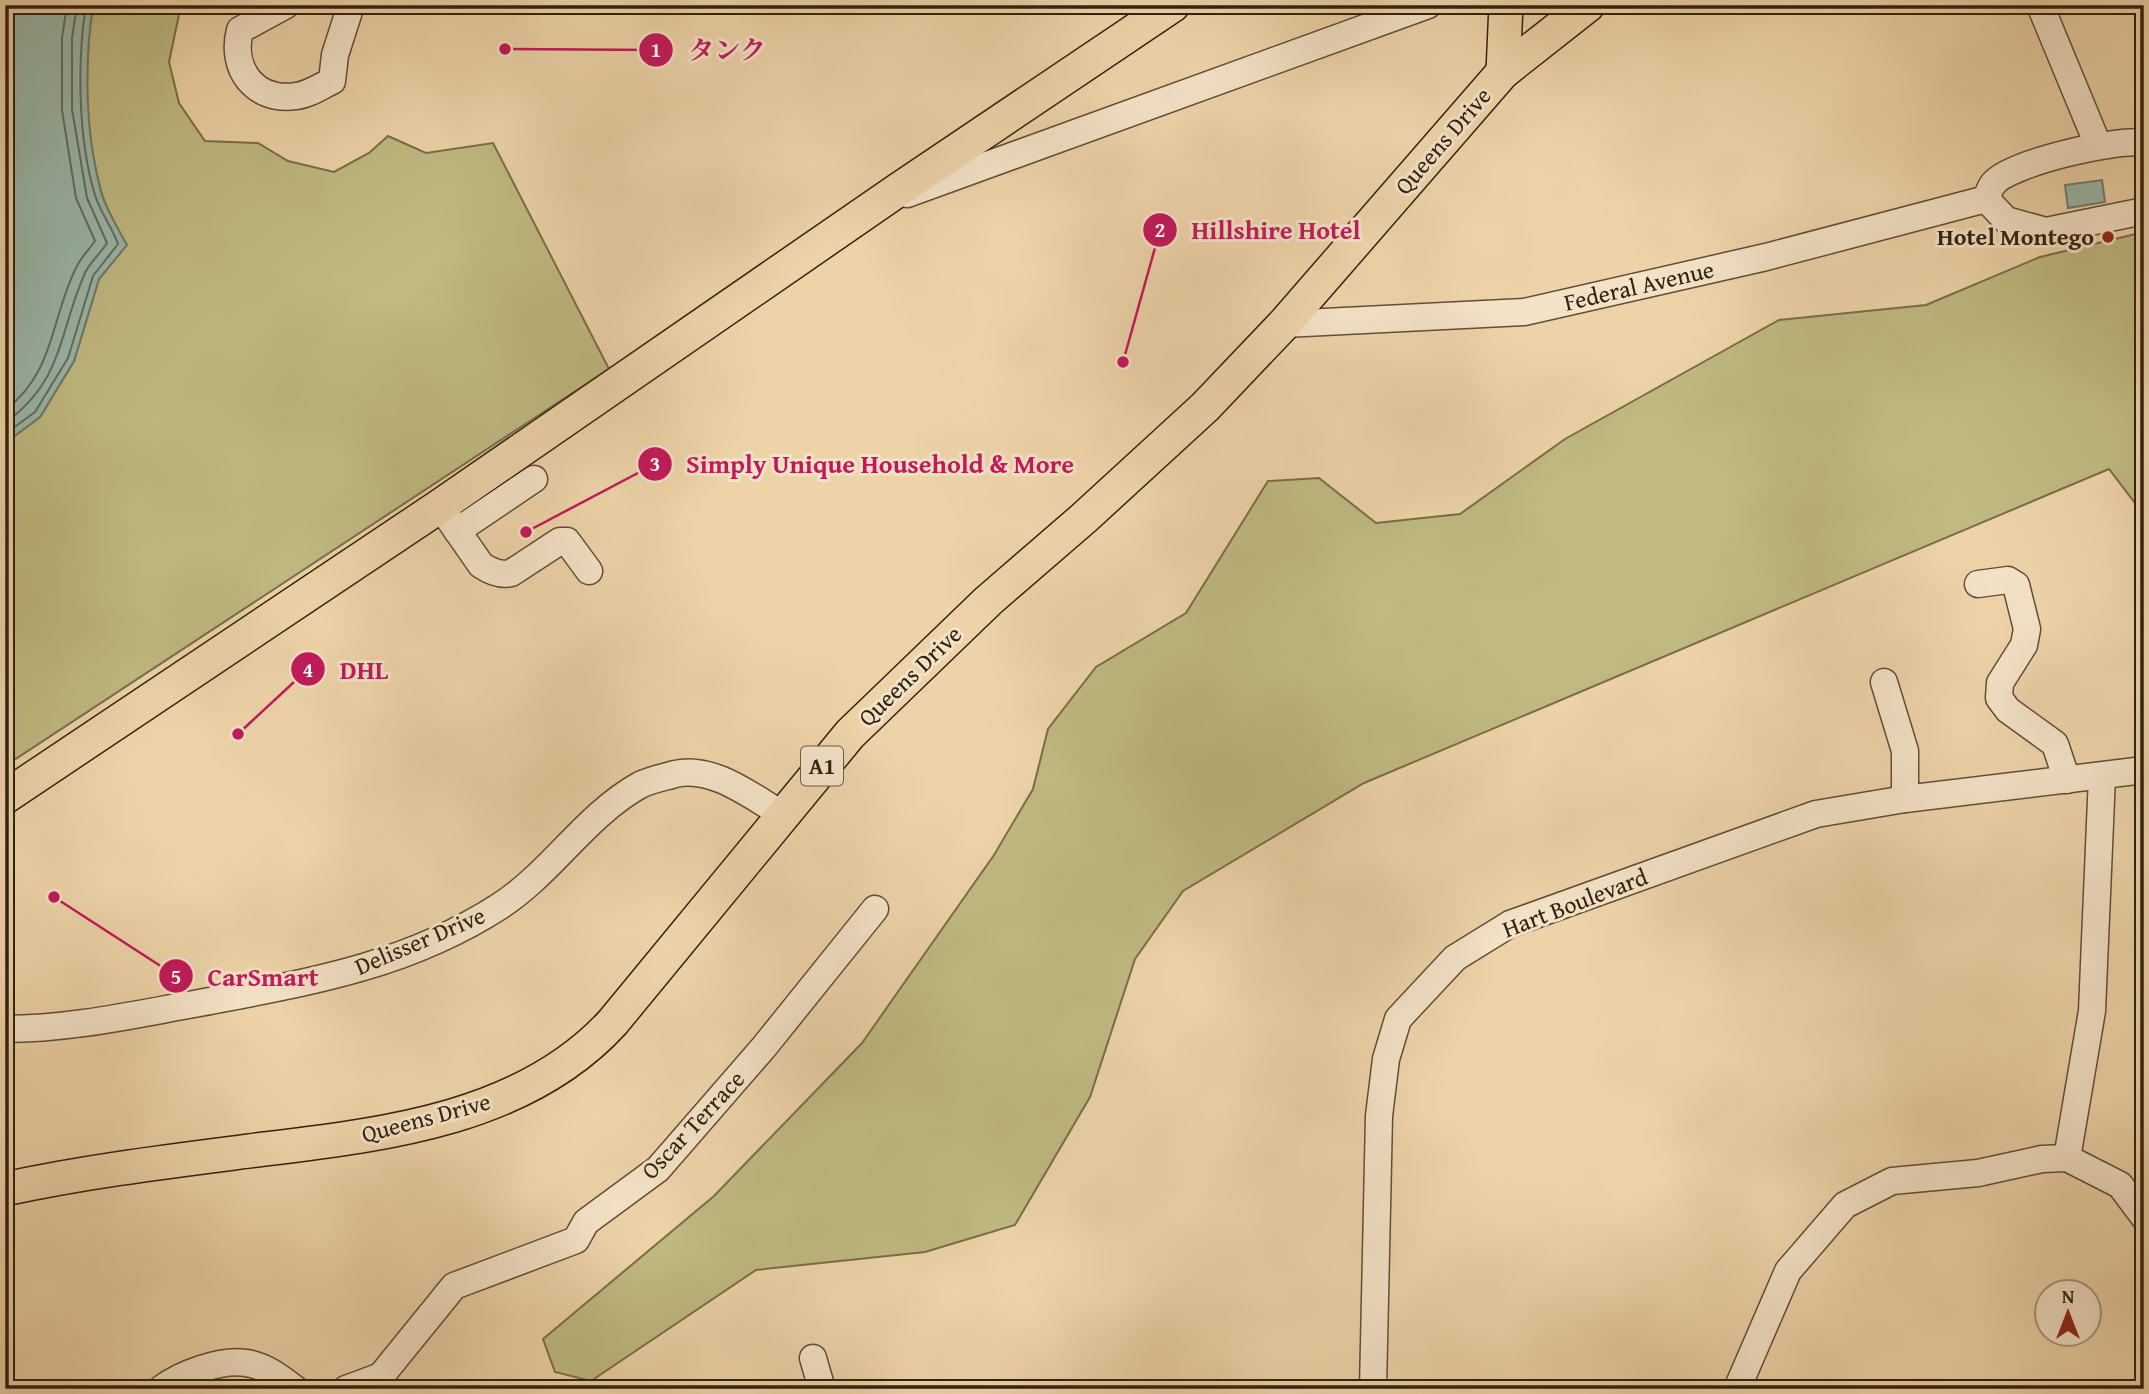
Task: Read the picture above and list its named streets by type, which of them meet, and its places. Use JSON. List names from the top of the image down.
{
  "streets": {
    "main road": ["Queens Drive", "A1"],
    "street": [
      "Federal Avenue",
      "Hart Boulevard",
      "Delisser Drive",
      "Oscar Terrace"
    ]
  },
  "crossings": [
    ["Queens Drive", "Federal Avenue"],
    ["Queens Drive", "Delisser Drive"]
  ],
  "places": [
    "タンク",
    "Hotel Montego",
    "Hillshire Hotel",
    "Simply Unique Household & More",
    "DHL",
    "CarSmart"
  ],
  "north": "top"
}
